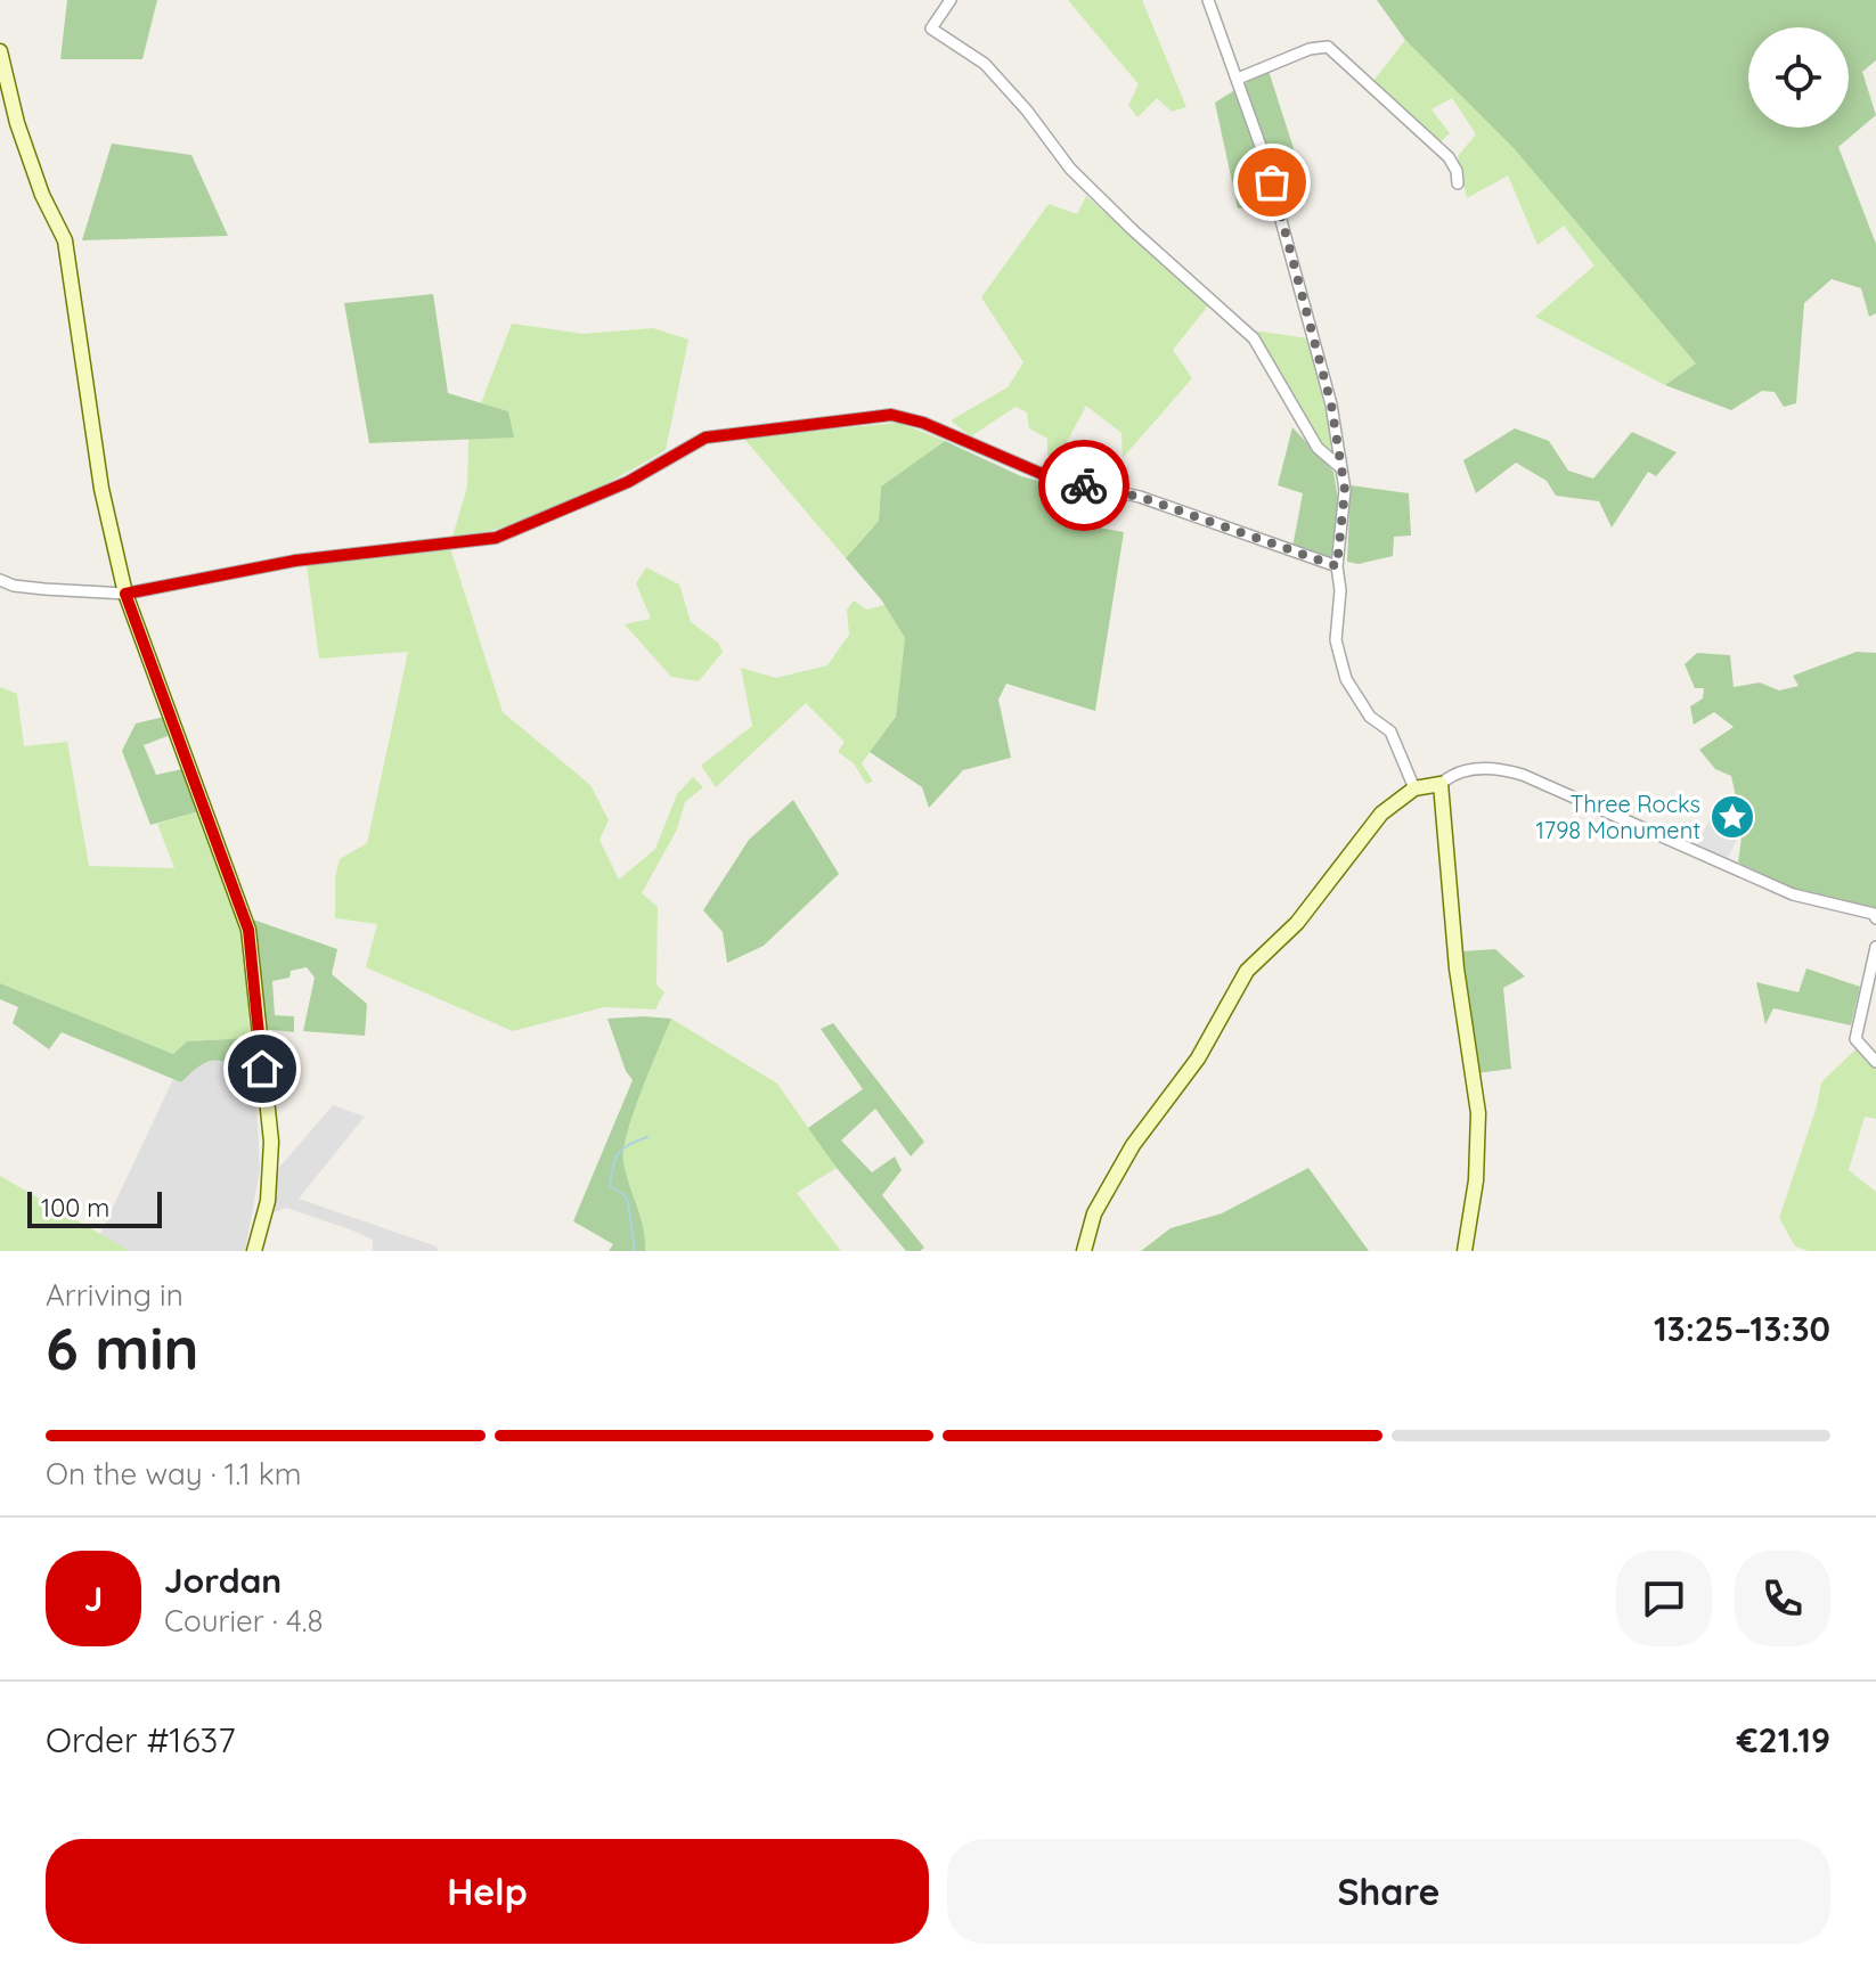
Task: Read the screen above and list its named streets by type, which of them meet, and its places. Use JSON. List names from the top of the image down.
{
  "places": {
    "place": ["Three Rocks 1798 Monument"]
  },
  "scale_bar": "100 m",
  "page": {
    "scale": "100 m",
    "heading": ["6 min", "Arriving in", "13:25–13:30"],
    "panel": [
      "Jordan",
      "Courier · 4.8",
      "Order #1637",
      "€21.19"
    ],
    "bar": "On the way · 1.1 km",
    "round": "J",
    "buttons": ["Help", "Share"]
  }
}
